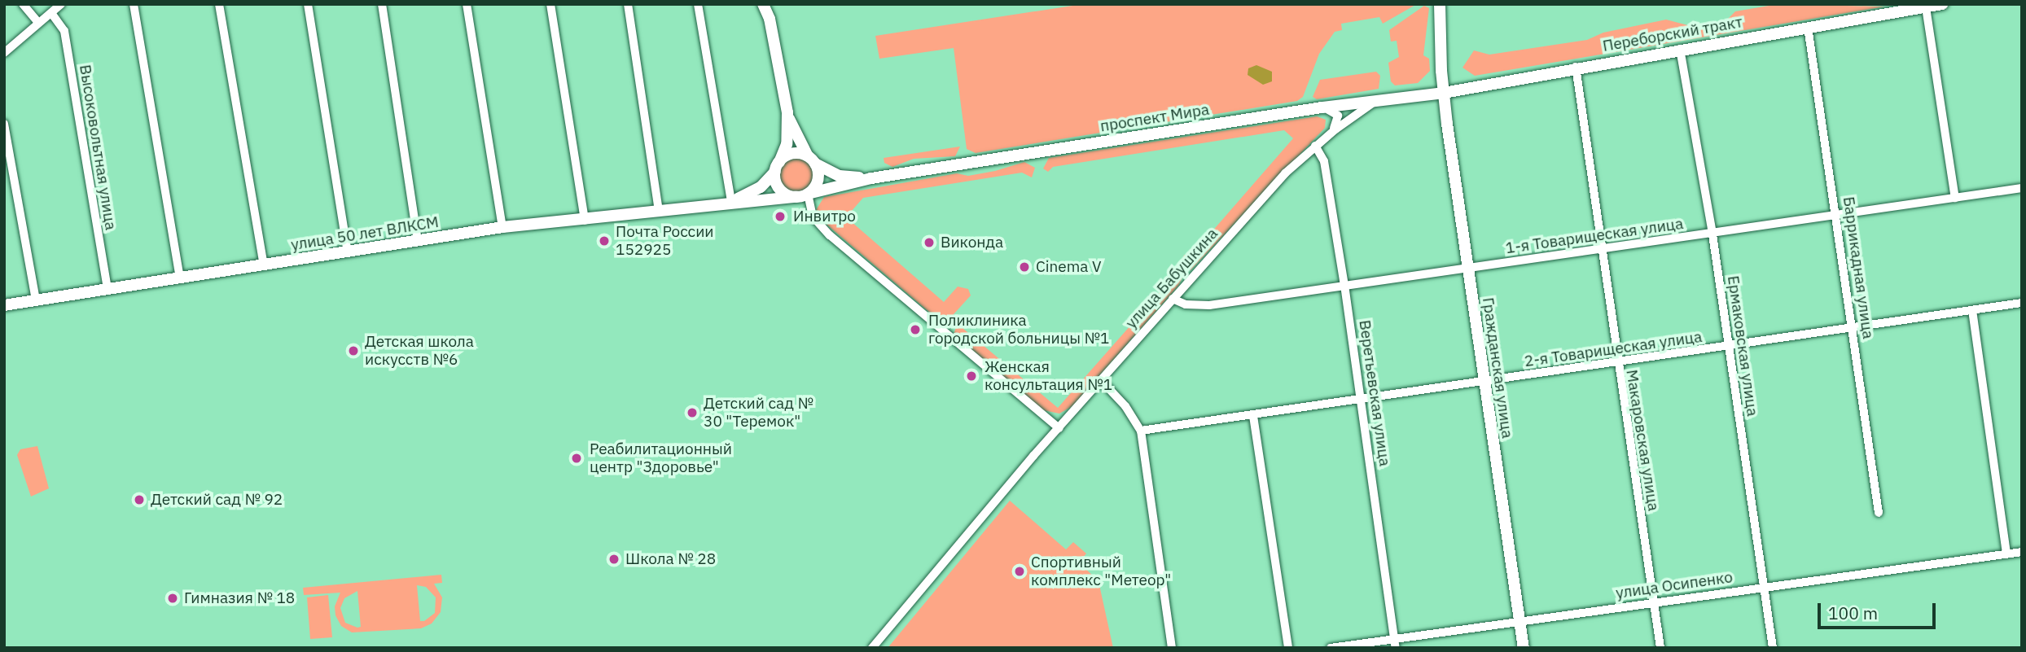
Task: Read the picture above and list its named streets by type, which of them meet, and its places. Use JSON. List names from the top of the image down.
{
  "streets": {
    "main road": [
      "Переборский тракт",
      "проспект Мира",
      "улица 50 лет ВЛКСМ",
      "Гражданская улица"
    ],
    "street": [
      "Высоковольтная улица",
      "1-я Товарищеская улица",
      "Баррикадная улица",
      "улица Бабушкина",
      "Ермаковская улица",
      "2-я Товарищеская улица",
      "Веретьевская улица",
      "Макаровская улица",
      "улица Осипенко"
    ]
  },
  "crossings": [
    ["Переборский тракт", "проспект Мира"],
    ["Переборский тракт", "Баррикадная улица"],
    ["Переборский тракт", "Ермаковская улица"],
    ["Переборский тракт", "Гражданская улица"],
    ["Переборский тракт", "Макаровская улица"],
    ["проспект Мира", "улица 50 лет ВЛКСМ"],
    ["проспект Мира", "улица Бабушкина"],
    ["проспект Мира", "Гражданская улица"],
    ["Высоковольтная улица", "улица 50 лет ВЛКСМ"],
    ["1-я Товарищеская улица", "Баррикадная улица"],
    ["1-я Товарищеская улица", "улица Бабушкина"],
    ["1-я Товарищеская улица", "Ермаковская улица"],
    ["1-я Товарищеская улица", "Гражданская улица"],
    ["1-я Товарищеская улица", "Веретьевская улица"],
    ["1-я Товарищеская улица", "Макаровская улица"],
    ["Баррикадная улица", "2-я Товарищеская улица"],
    ["улица Бабушкина", "Веретьевская улица"],
    ["Ермаковская улица", "2-я Товарищеская улица"],
    ["Ермаковская улица", "улица Осипенко"],
    ["2-я Товарищеская улица", "Гражданская улица"],
    ["2-я Товарищеская улица", "Веретьевская улица"],
    ["2-я Товарищеская улица", "Макаровская улица"],
    ["Гражданская улица", "улица Осипенко"],
    ["Веретьевская улица", "улица Осипенко"],
    ["Макаровская улица", "улица Осипенко"]
  ],
  "places": [
    "Инвитро",
    "Почта России 152925",
    "Виконда",
    "Cinema V",
    "Поликлиника городской больницы №1",
    "Детская школа искусств №6",
    "Женская консультация №1",
    "Детский сад № 30 \"Теремок\"",
    "Реабилитационный центр \"Здоровье\"",
    "Детский сад № 92",
    "Школа № 28",
    "Спортивный комплекс \"Метеор\"",
    "Гимназия № 18"
  ],
  "scale_bar": "100 m"
}
